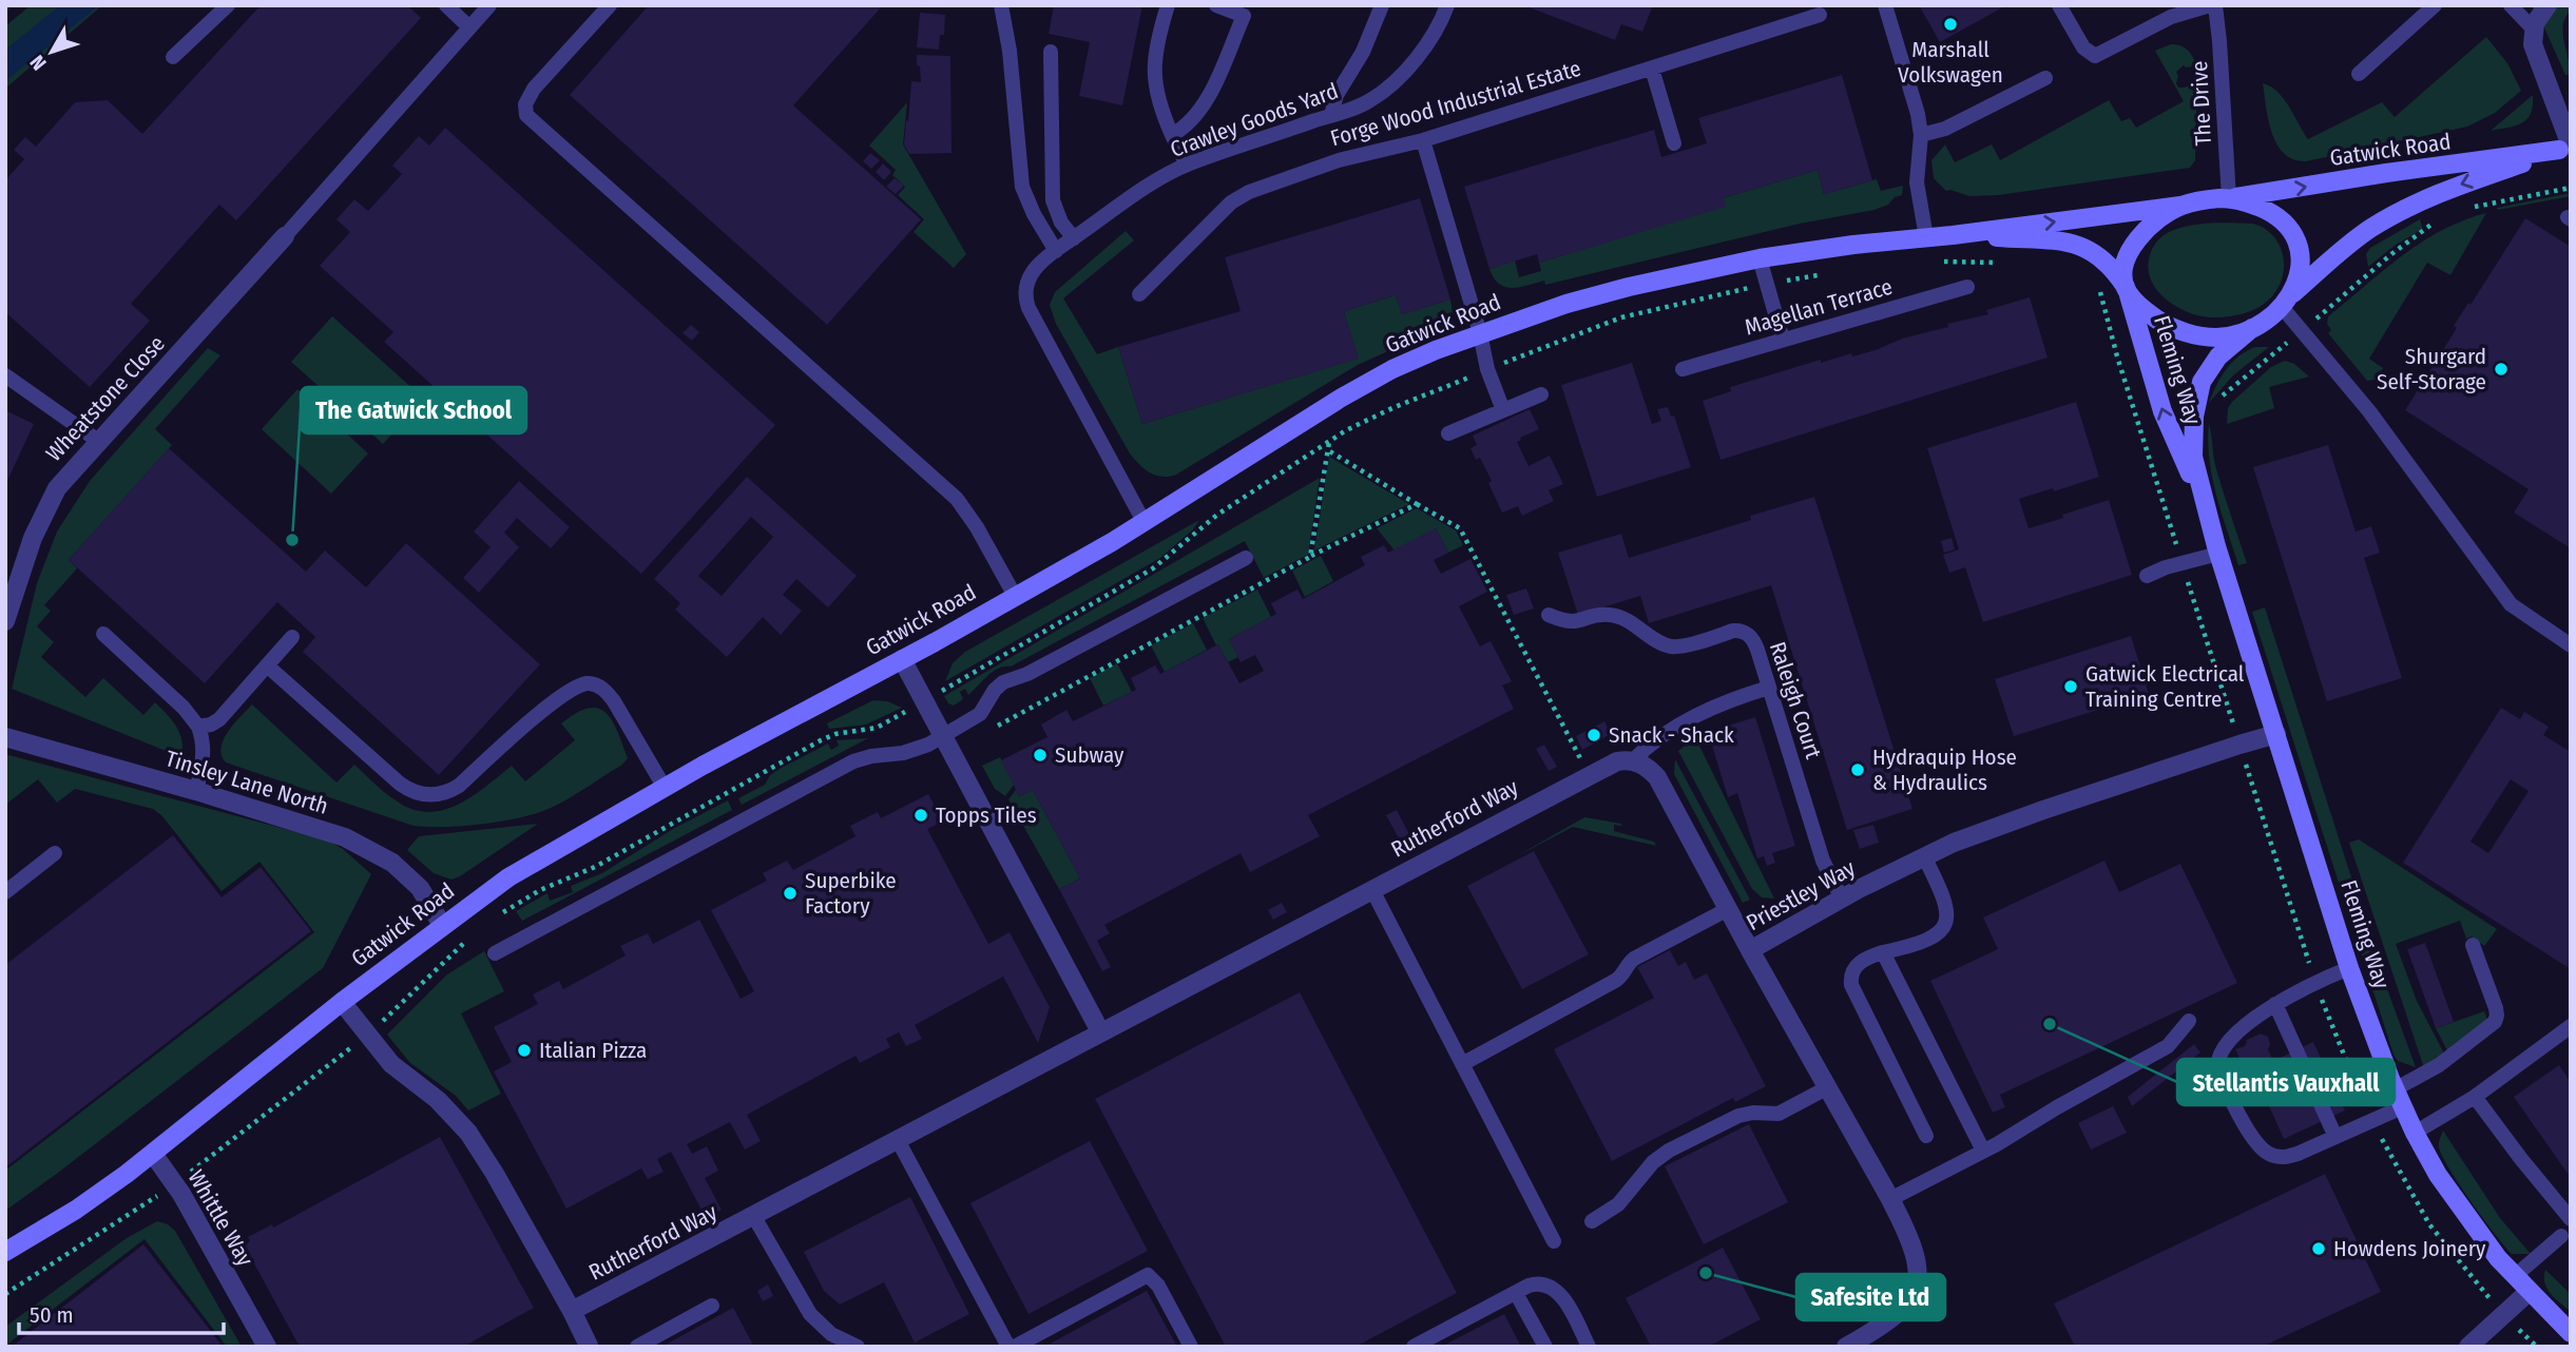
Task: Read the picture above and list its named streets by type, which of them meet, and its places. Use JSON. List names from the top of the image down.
{
  "streets": {
    "street": [
      "Gatwick Road",
      "Fleming Way",
      "Wheatstone Close",
      "Tinsley Lane North",
      "Rutherford Way",
      "Priestley Way",
      "Whittle Way"
    ],
    "lane": [
      "Forge Wood Industrial Estate",
      "The Drive",
      "Crawley Goods Yard",
      "Magellan Terrace",
      "Raleigh Court"
    ]
  },
  "crossings": [
    ["The Drive", "Gatwick Road"],
    ["The Drive", "Fleming Way"],
    ["Crawley Goods Yard", "Gatwick Road"],
    ["Gatwick Road", "Fleming Way"],
    ["Gatwick Road", "Tinsley Lane North"],
    ["Gatwick Road", "Whittle Way"],
    ["Fleming Way", "Priestley Way"],
    ["Raleigh Court", "Priestley Way"]
  ],
  "places": [
    "Marshall Volkswagen",
    "Shurgard Self-Storage",
    "The Gatwick School",
    "Gatwick Electrical Training Centre",
    "Snack - Shack",
    "Subway",
    "Hydraquip Hose & Hydraulics",
    "Topps Tiles",
    "Superbike Factory",
    "Stellantis Vauxhall",
    "Italian Pizza",
    "Howdens Joinery",
    "Safesite Ltd"
  ],
  "scale_bar": "50 m",
  "north": "bottom left"
}
